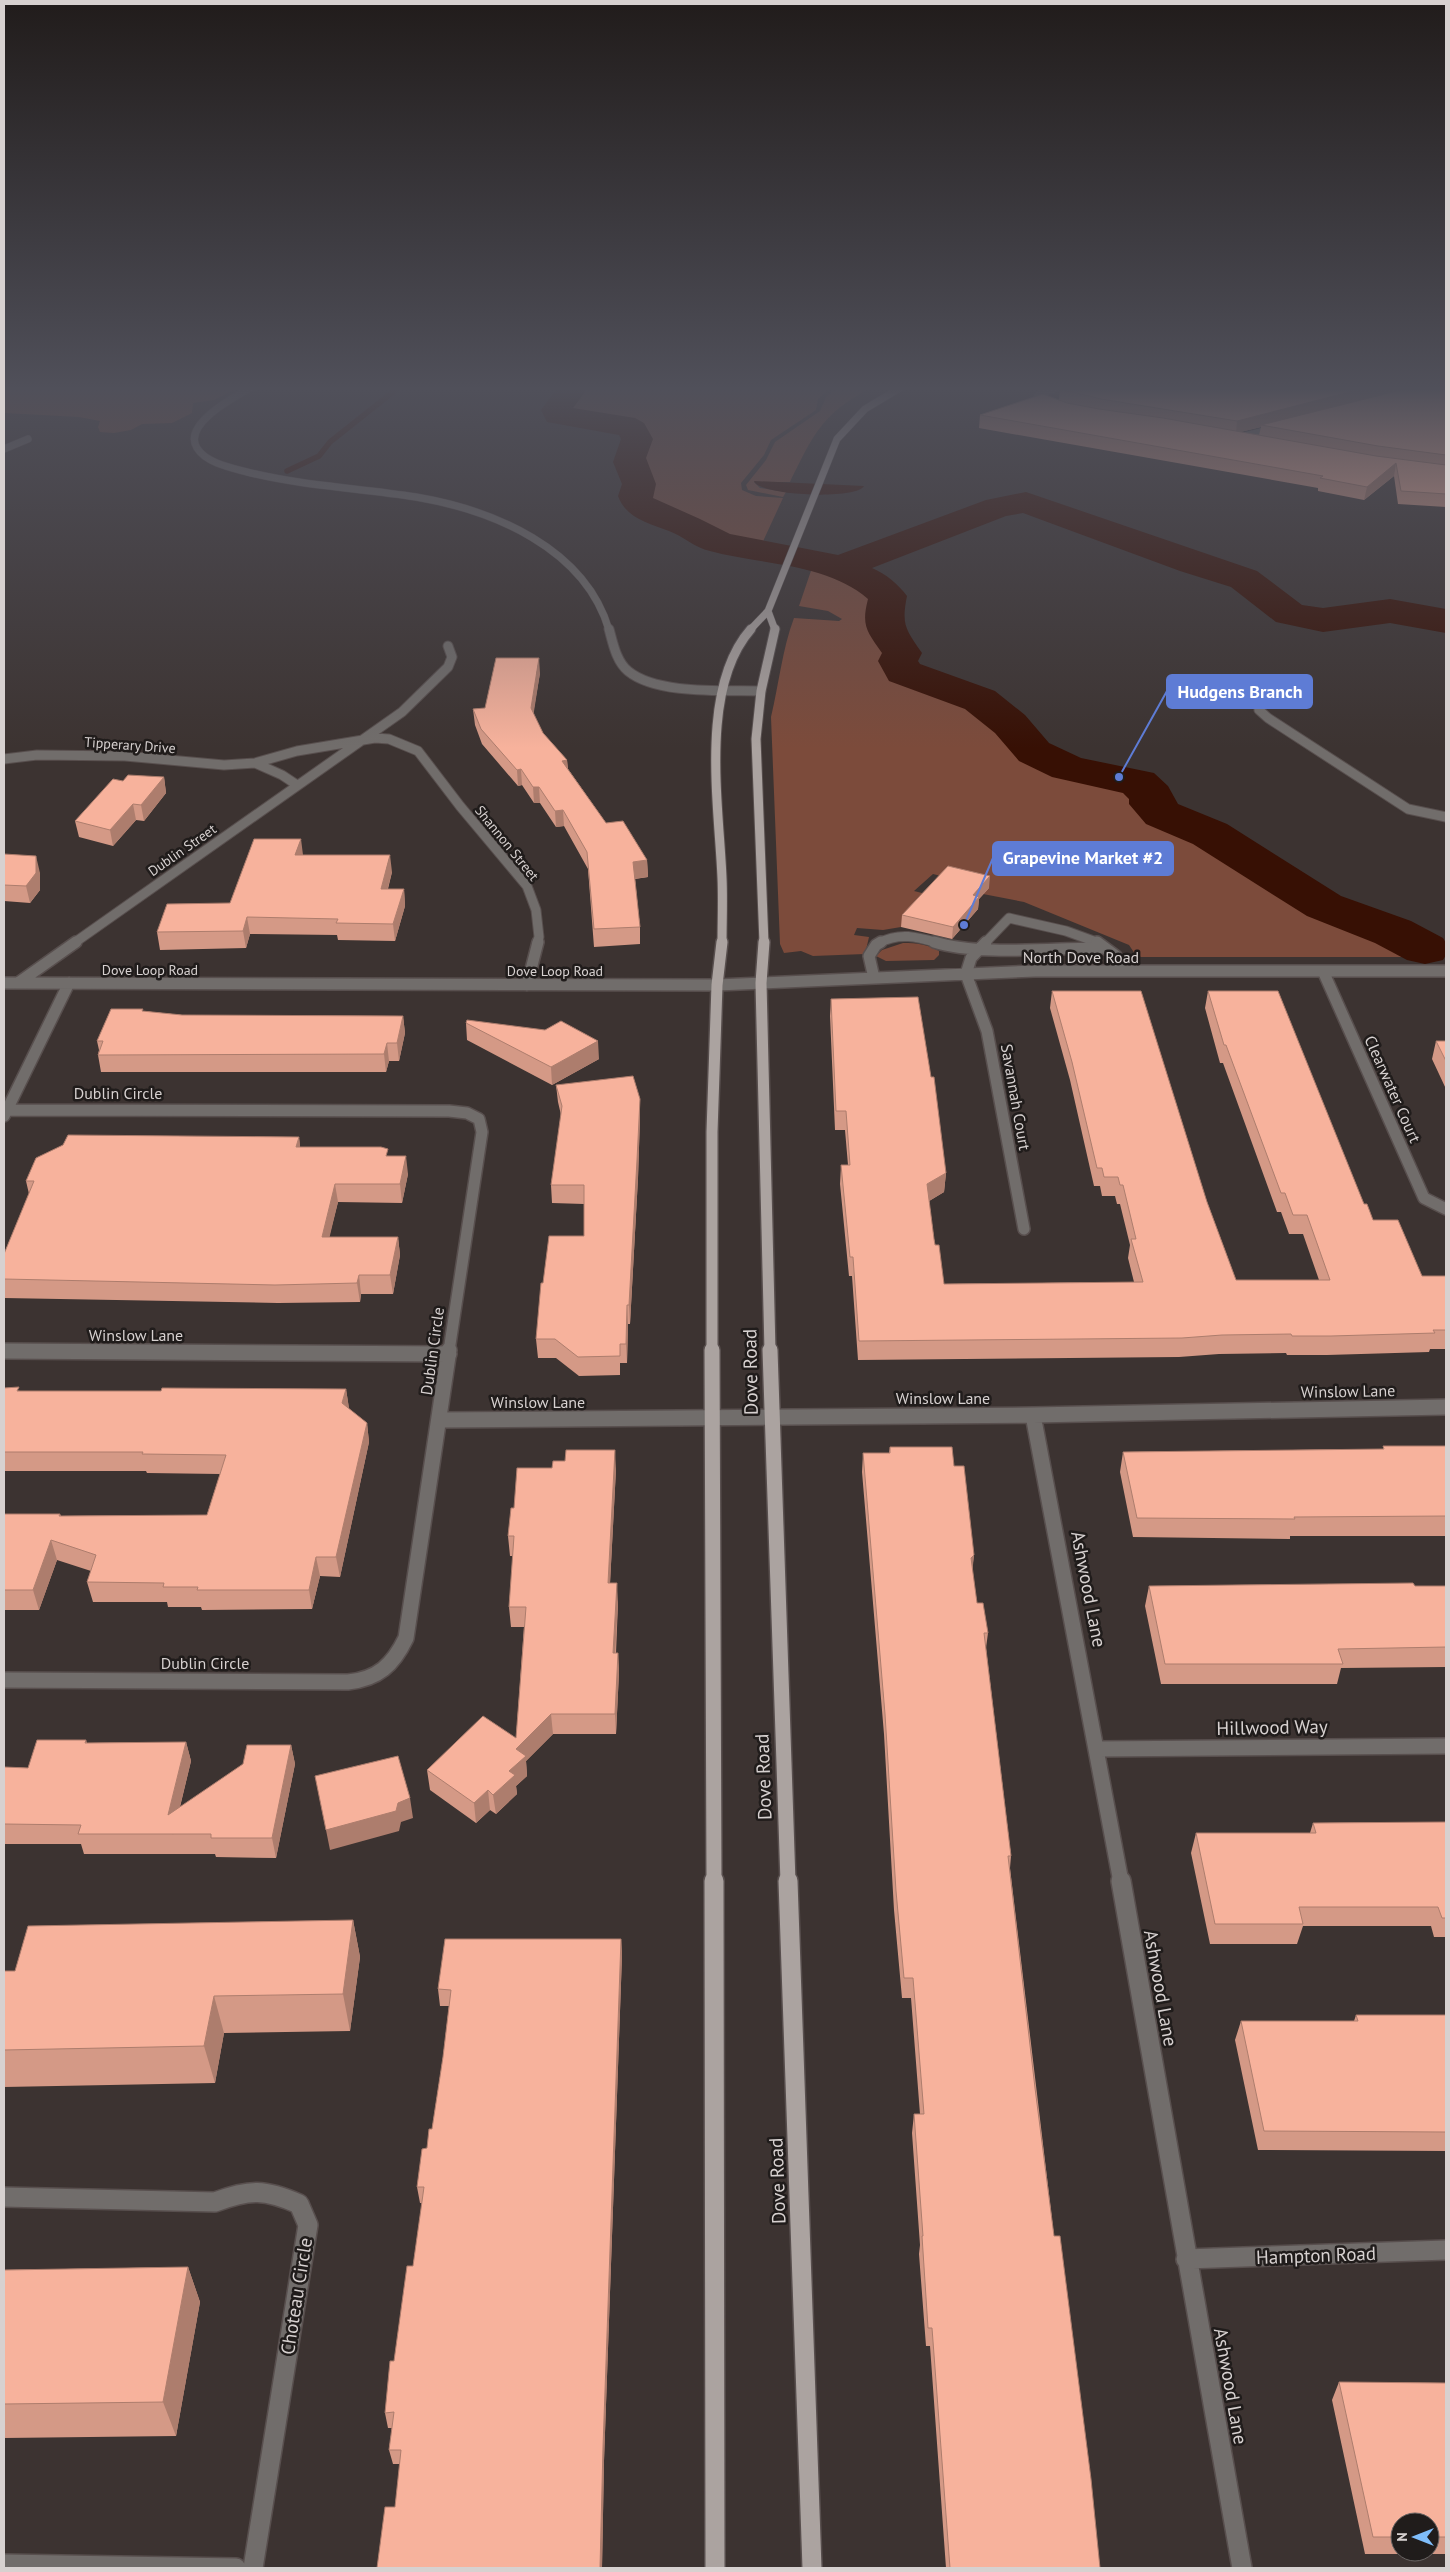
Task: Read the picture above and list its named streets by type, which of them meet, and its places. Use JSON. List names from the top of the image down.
{
  "streets": {
    "main road": ["Dove Road"],
    "street": [
      "Tipperary Drive",
      "Shannon Street",
      "Dublin Street",
      "North Dove Road",
      "Dove Loop Road",
      "Clearwater Court",
      "Dublin Circle",
      "Savannah Court",
      "Winslow Lane",
      "Ashwood Lane",
      "Hillwood Way",
      "Hampton Road",
      "Choteau Circle"
    ]
  },
  "crossings": [
    ["Tipperary Drive", "Shannon Street"],
    ["Tipperary Drive", "Dublin Street"],
    ["Shannon Street", "Dove Loop Road"],
    ["Dublin Street", "Dove Loop Road"],
    ["North Dove Road", "Dove Loop Road"],
    ["North Dove Road", "Clearwater Court"],
    ["North Dove Road", "Savannah Court"],
    ["North Dove Road", "Dove Road"],
    ["Dove Loop Road", "Dublin Circle"],
    ["Dublin Circle", "Winslow Lane"],
    ["Winslow Lane", "Dove Road"],
    ["Winslow Lane", "Ashwood Lane"],
    ["Ashwood Lane", "Hillwood Way"],
    ["Ashwood Lane", "Hampton Road"]
  ],
  "places": ["Hudgens Branch", "Grapevine Market #2"],
  "north": "left"
}
